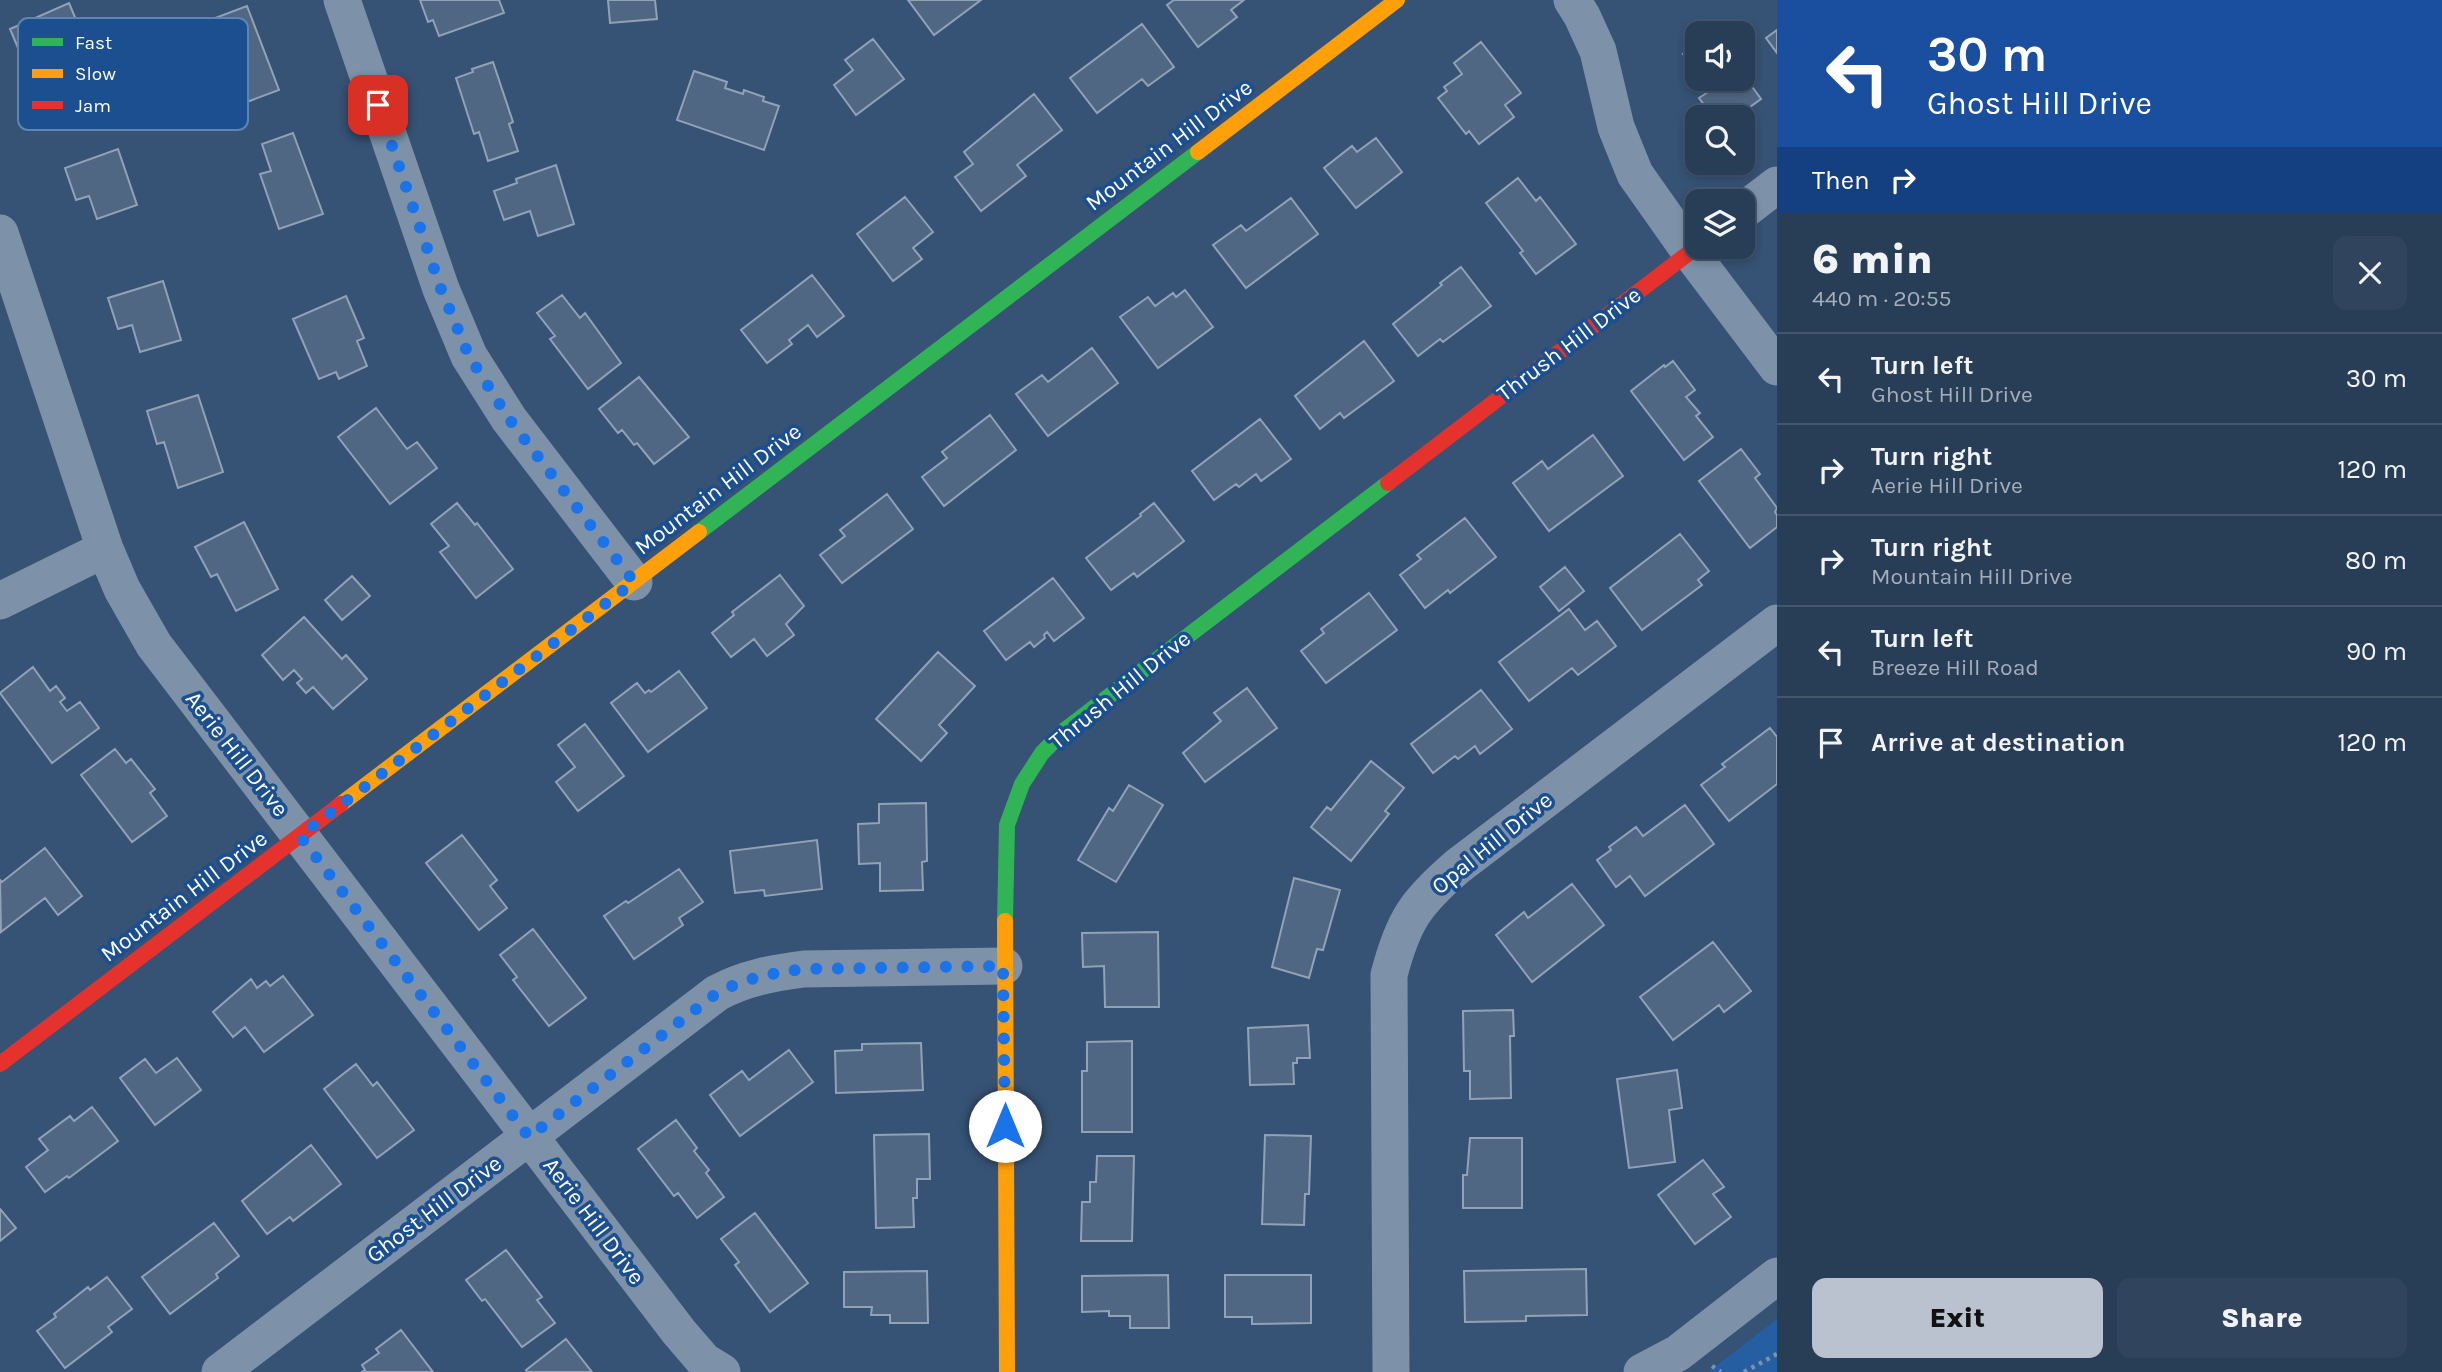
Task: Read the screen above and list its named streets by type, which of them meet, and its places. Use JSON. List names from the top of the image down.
{
  "streets": {
    "street": [
      "Mountain Hill Drive",
      "Thrush Hill Drive",
      "Aerie Hill Drive",
      "Opal Hill Drive",
      "Ghost Hill Drive"
    ]
  },
  "crossings": [
    ["Mountain Hill Drive", "Aerie Hill Drive"],
    ["Thrush Hill Drive", "Ghost Hill Drive"],
    ["Aerie Hill Drive", "Ghost Hill Drive"]
  ],
  "legend": ["Fast", "Slow", "Jam"],
  "page": {
    "turn": ["30 m", "Ghost Hill Drive"],
    "then": "Then",
    "heading": ["6 min", "440 m · 20:55"],
    "list": [
      {
        "name": "Turn left",
        "note": "Ghost Hill Drive",
        "value": "30 m"
      },
      {
        "name": "Turn right",
        "note": "Aerie Hill Drive",
        "value": "120 m"
      },
      {
        "name": "Turn right",
        "note": "Mountain Hill Drive",
        "value": "80 m"
      },
      {
        "name": "Turn left",
        "note": "Breeze Hill Road",
        "value": "90 m"
      },
      {
        "name": "Arrive at destination",
        "value": "120 m"
      }
    ],
    "buttons": ["Exit", "Share"]
  }
}
